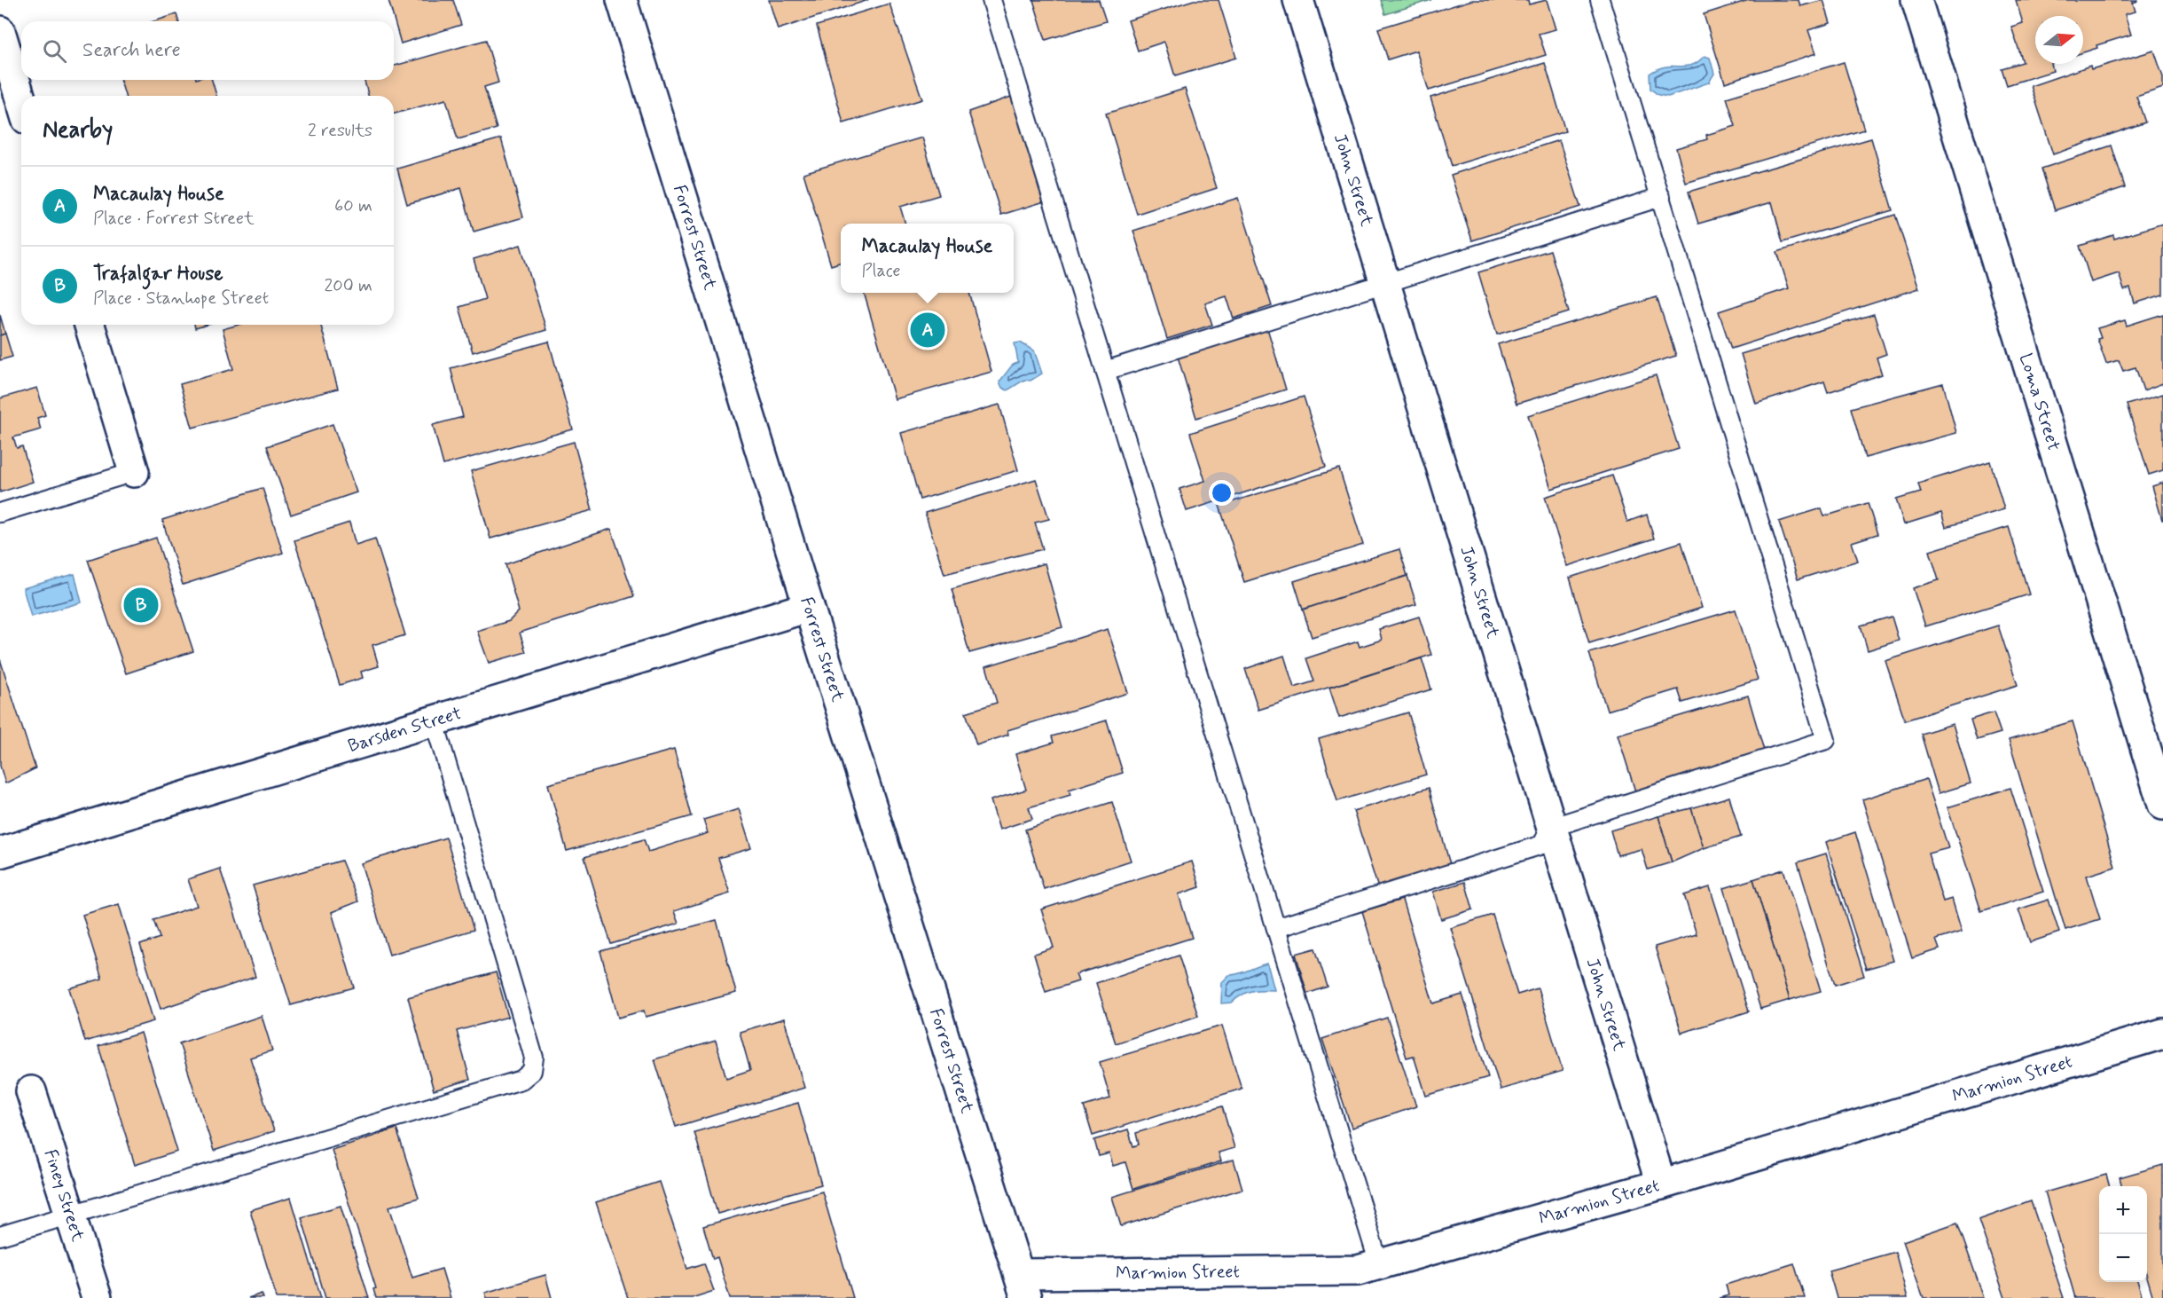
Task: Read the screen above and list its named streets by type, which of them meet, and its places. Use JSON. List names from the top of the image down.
{
  "streets": {
    "street": [
      "John Street",
      "Forrest Street",
      "Loma Street",
      "Barsden Street",
      "Marmion Street",
      "Finey Street"
    ]
  },
  "crossings": [
    ["John Street", "Marmion Street"],
    ["Forrest Street", "Barsden Street"],
    ["Forrest Street", "Marmion Street"]
  ],
  "north": "right",
  "page": {
    "search": "Search here",
    "heading": ["Nearby", "2 results"],
    "list": [
      {
        "mark": "A",
        "name": "Macaulay House",
        "note": "Place · Forrest Street",
        "value": "60 m"
      },
      {
        "mark": "B",
        "name": "Trafalgar House",
        "note": "Place · Stanhope Street",
        "value": "200 m"
      }
    ],
    "popup": ["Macaulay House", "Place"],
    "pins": ["A", "B"],
    "map_buttons": ["+", "−"]
  }
}
